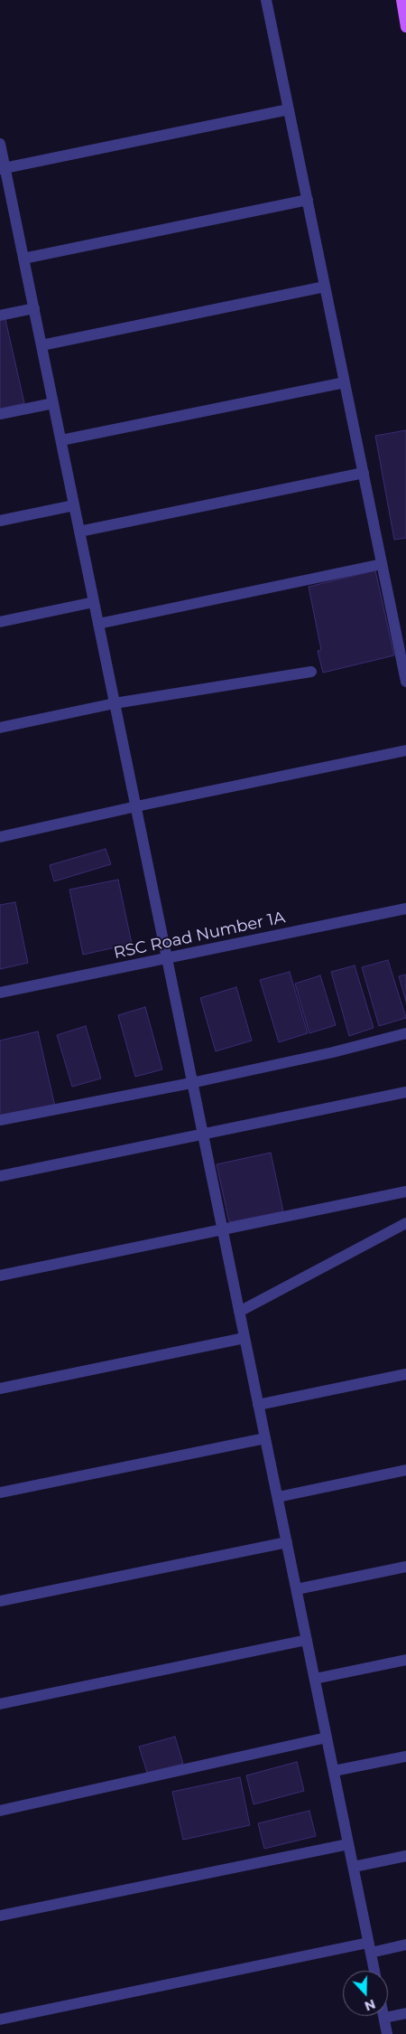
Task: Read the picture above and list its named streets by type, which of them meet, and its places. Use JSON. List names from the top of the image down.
{
  "streets": {
    "street": ["RSC Road Number 1A"]
  },
  "north": "bottom"
}
